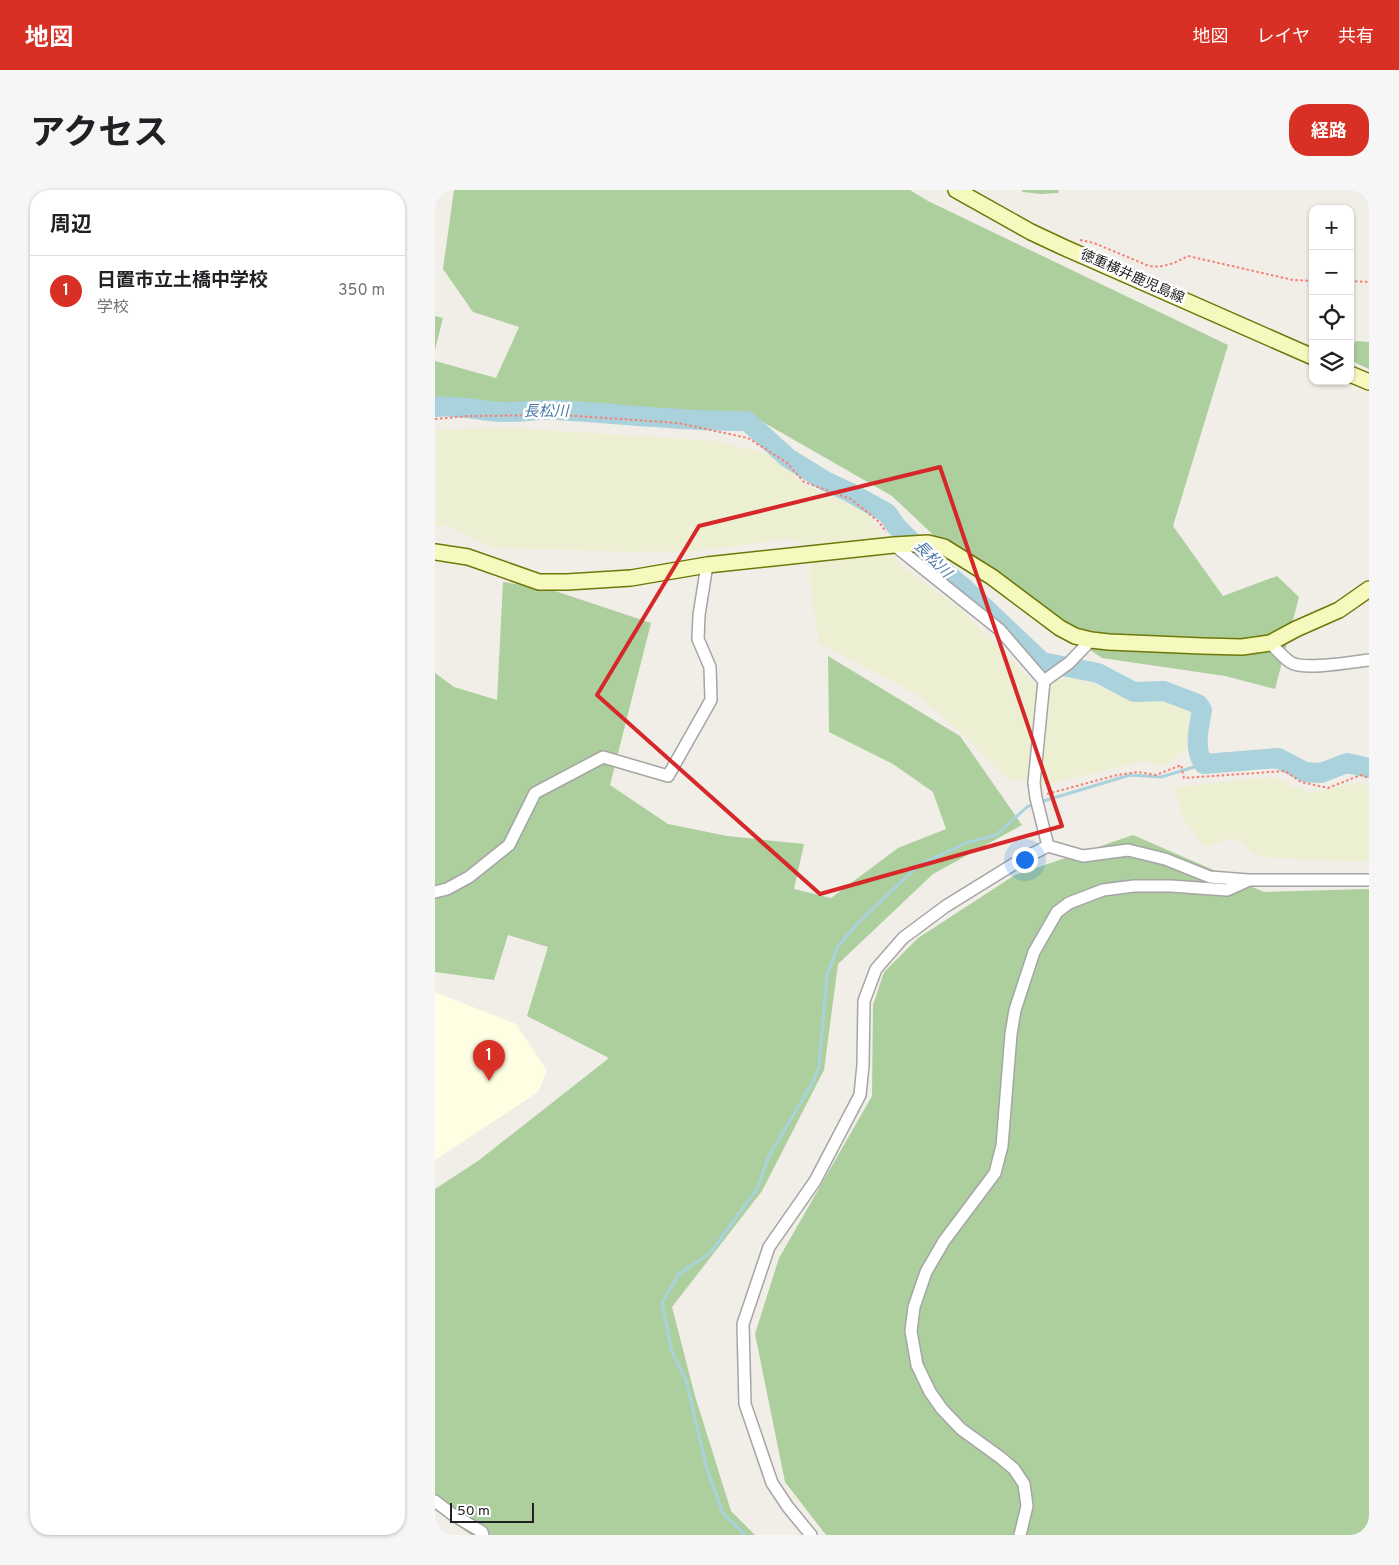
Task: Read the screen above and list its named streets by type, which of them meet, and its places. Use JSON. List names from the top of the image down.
{
  "streets": {
    "street": ["徳重横井鹿児島線"]
  },
  "water": ["長松川"],
  "scale_bar": "50 m",
  "page": {
    "header": "地図",
    "nav": ["地図", "レイヤ", "共有"],
    "title": "アクセス",
    "buttons": "経路",
    "heading": "周辺",
    "map_buttons": ["+", "−"],
    "list": [
      {
        "mark": "1",
        "name": "日置市立土橋中学校",
        "note": "学校",
        "value": "350 m"
      }
    ],
    "pins": "1",
    "scale": "50 m"
  }
}
